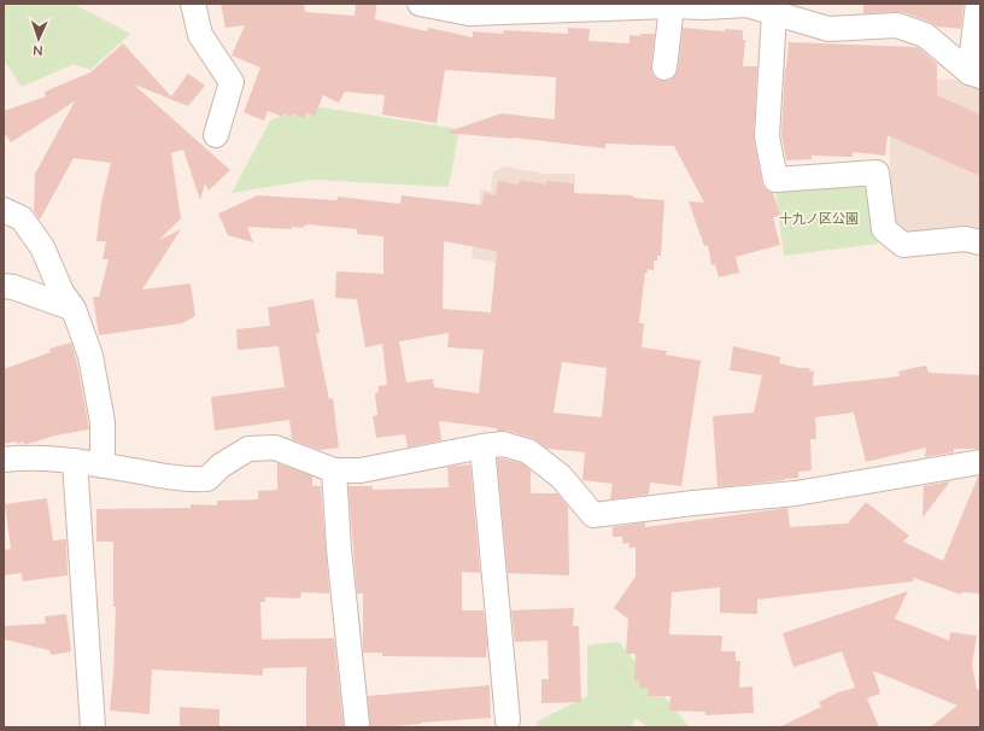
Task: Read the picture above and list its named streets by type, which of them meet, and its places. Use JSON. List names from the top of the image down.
{
  "parks": ["十九ノ区公園"],
  "north": "bottom"
}
